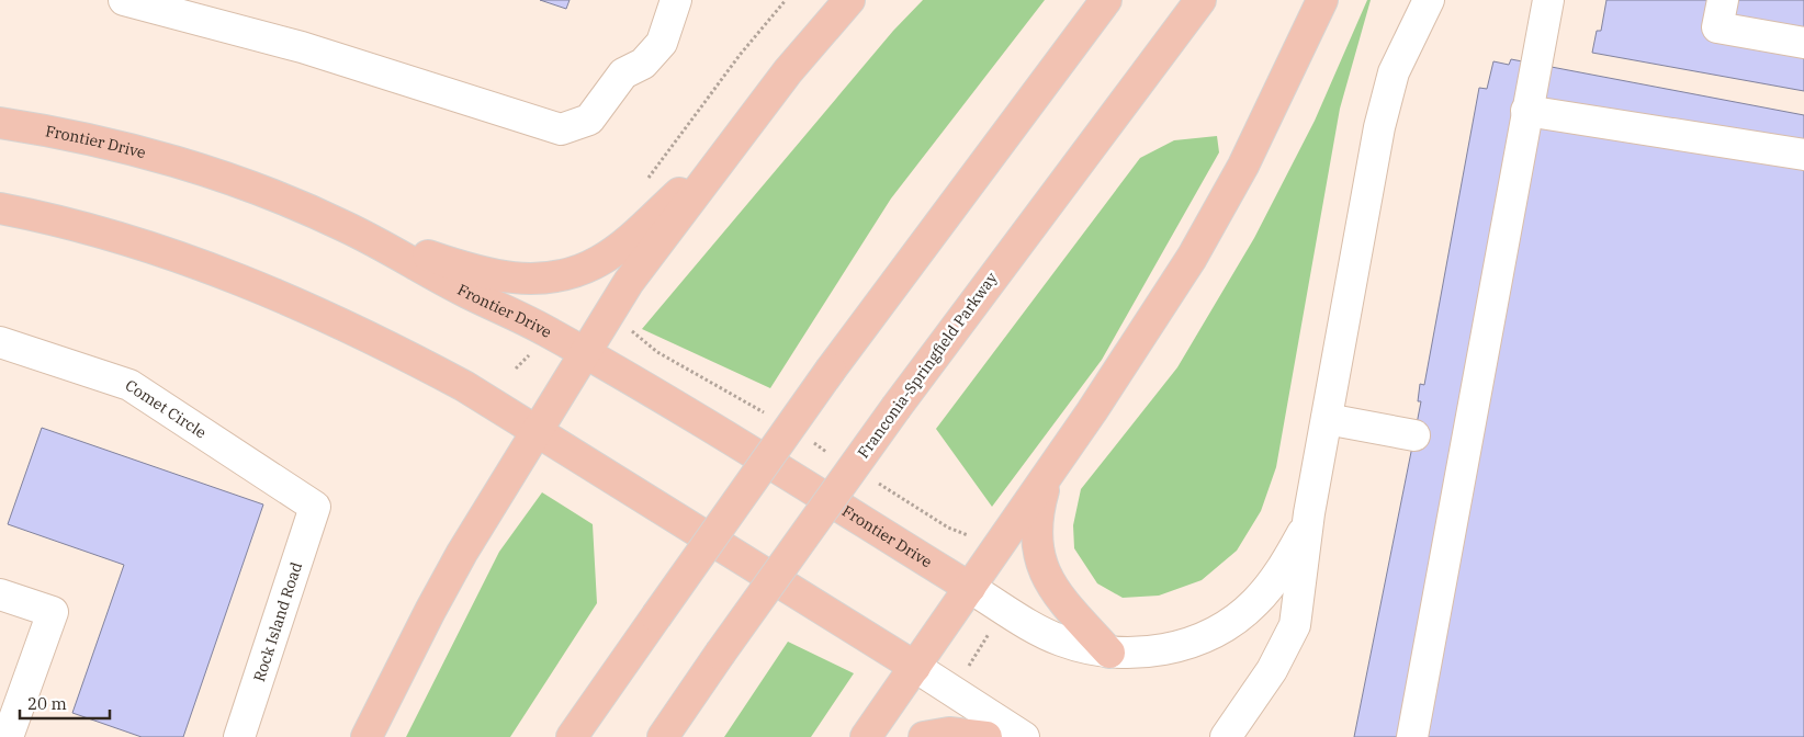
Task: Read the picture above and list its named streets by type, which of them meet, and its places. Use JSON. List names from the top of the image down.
{
  "streets": {
    "main road": ["Frontier Drive", "Franconia-Springfield Parkway"],
    "street": ["Comet Circle", "Rock Island Road"]
  },
  "crossings": [
    ["Comet Circle", "Rock Island Road"]
  ],
  "scale_bar": "20 m"
}
